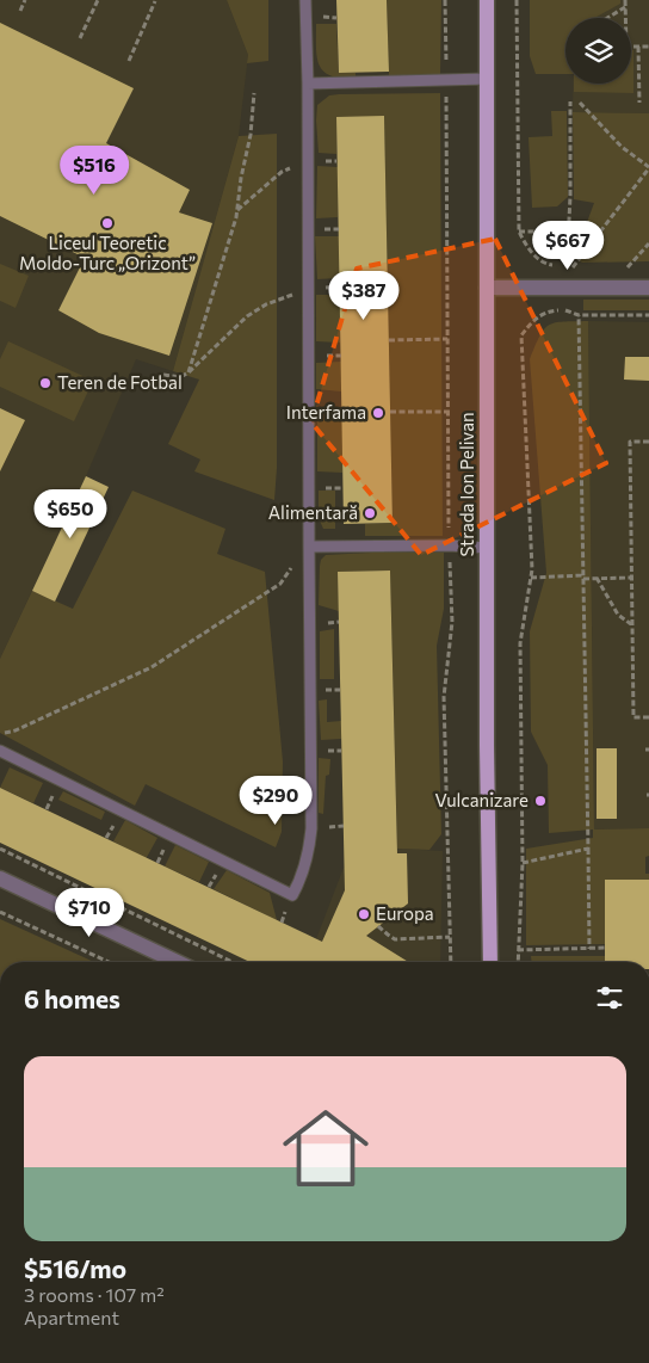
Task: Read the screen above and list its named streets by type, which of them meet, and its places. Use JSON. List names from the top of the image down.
{
  "streets": {
    "main road": ["Strada Ion Pelivan"]
  },
  "places": [
    "Liceul Teoretic Moldo-Turc „Orizont”",
    "Teren de Fotbal",
    "Interfama",
    "Alimentară",
    "Vulcanizare",
    "Europa"
  ],
  "page": {
    "price": [
      "$516",
      "$667",
      "$387",
      "$650",
      "$290",
      "$710"
    ],
    "heading": "6 homes",
    "list": [
      {
        "name": "$516/mo",
        "note": "3 rooms · 107 m² · Apartment"
      }
    ]
  }
}
